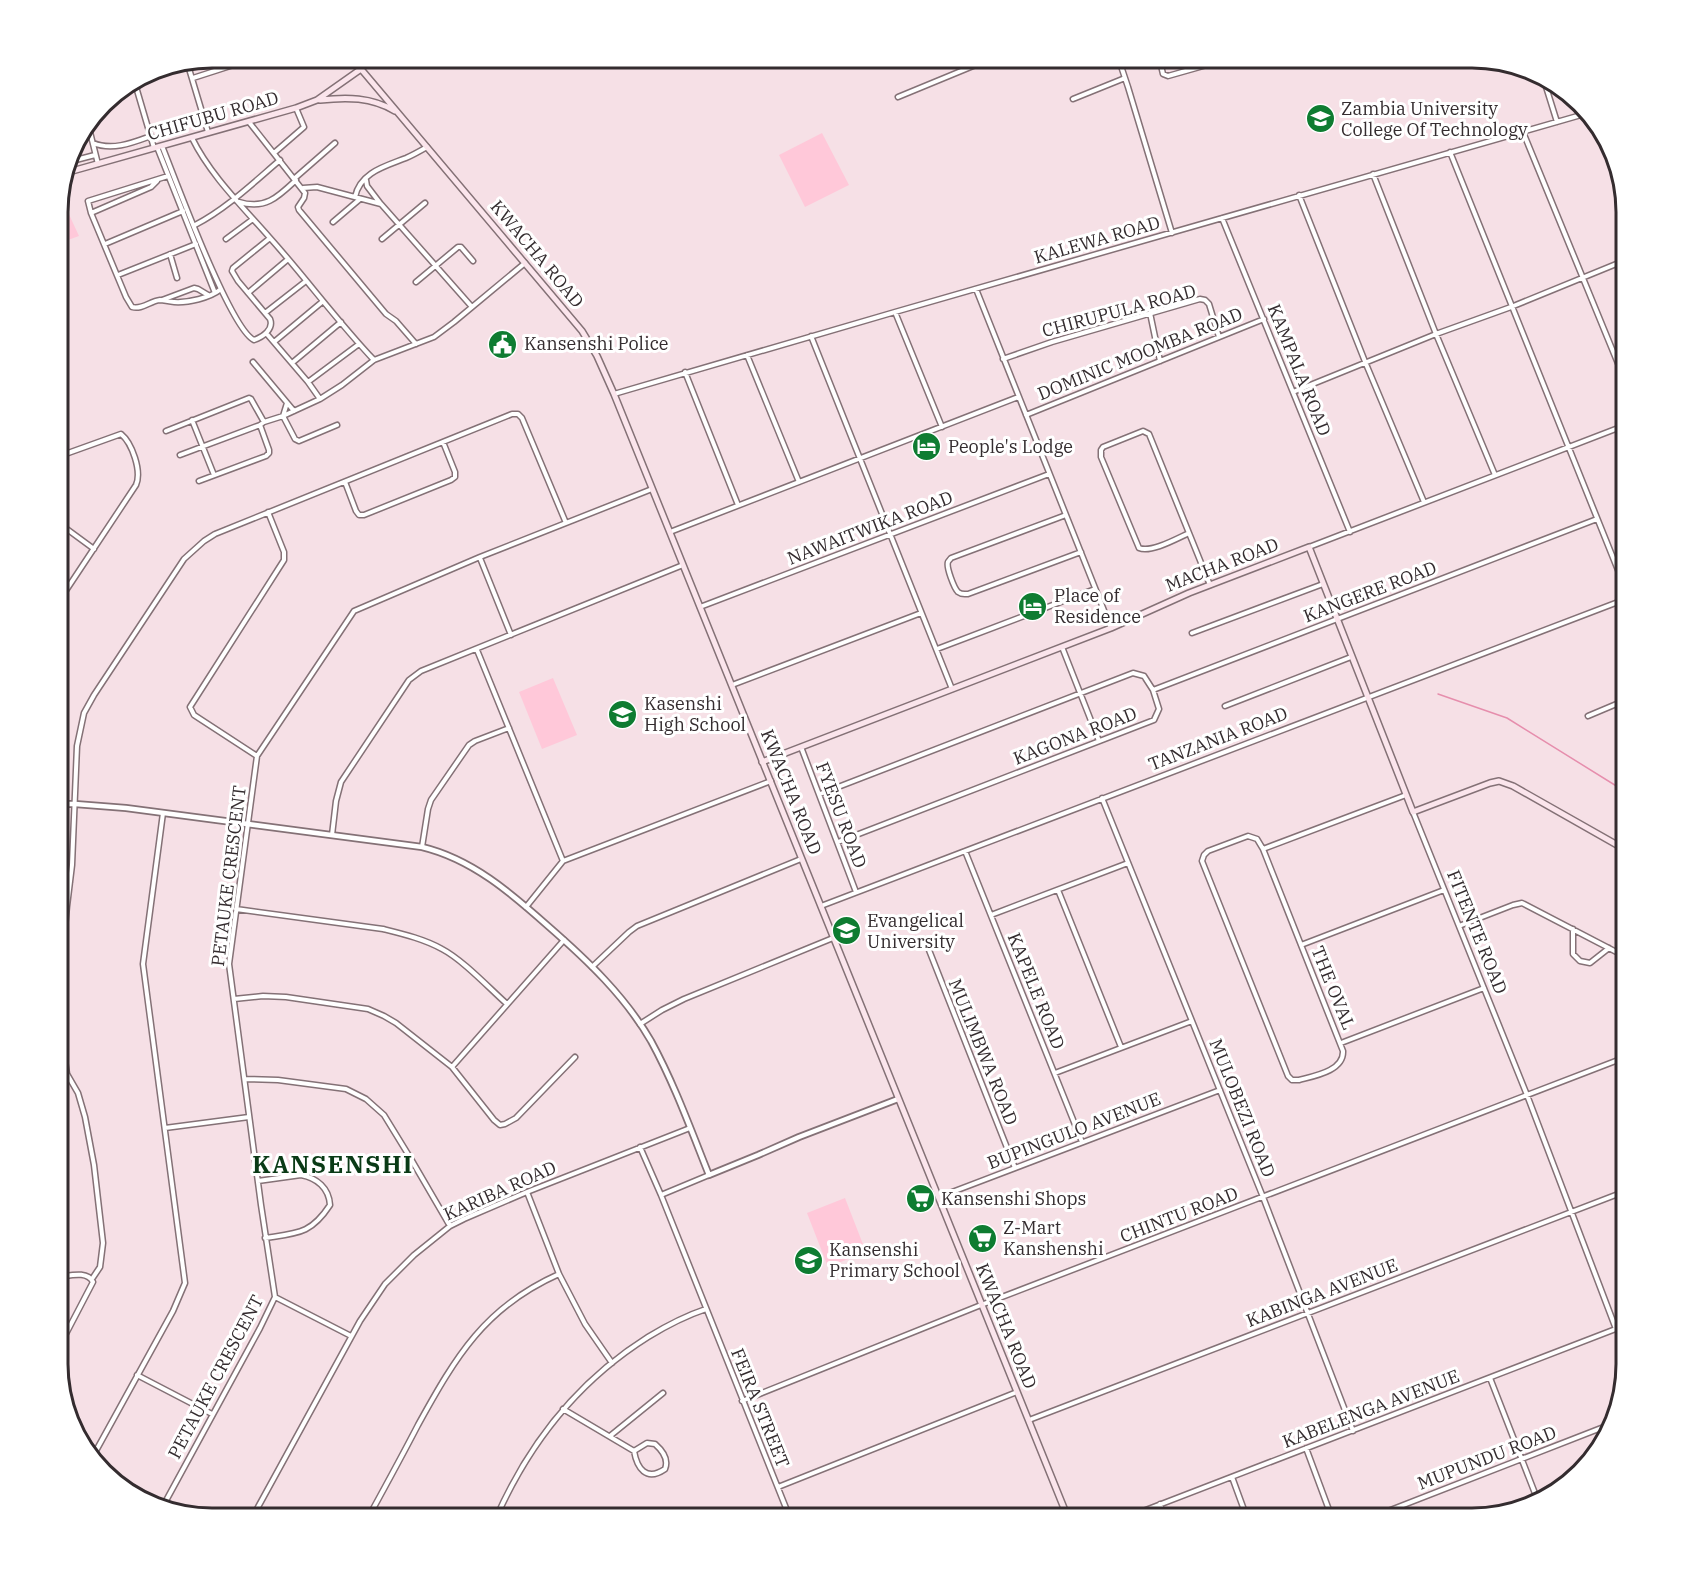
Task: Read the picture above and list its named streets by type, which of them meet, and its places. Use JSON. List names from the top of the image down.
{
  "streets": {
    "main road": [
      "CHIFUBU ROAD",
      "KWACHA ROAD",
      "MACHA ROAD",
      "FITENTE ROAD"
    ],
    "street": [
      "KALEWA ROAD",
      "CHIRUPULA ROAD",
      "DOMINIC MOOMBA ROAD",
      "KAMPALA ROAD",
      "NAWAITWIKA ROAD",
      "KANGERE ROAD",
      "KAGONA ROAD",
      "TANZANIA ROAD",
      "FYESU ROAD",
      "PETAUKE CRESCENT",
      "THE OVAL",
      "KAPELE ROAD",
      "MULIMBWA ROAD",
      "MULOBEZI ROAD",
      "BUPINGULO AVENUE",
      "KARIBA ROAD",
      "CHINTU ROAD",
      "KABINGA AVENUE",
      "FEIRA STREET",
      "KABELENGA AVENUE",
      "MUPUNDU ROAD"
    ]
  },
  "crossings": [
    ["CHIFUBU ROAD", "KWACHA ROAD"],
    ["KALEWA ROAD", "KWACHA ROAD"],
    ["KALEWA ROAD", "KAMPALA ROAD"],
    ["KWACHA ROAD", "NAWAITWIKA ROAD"],
    ["KWACHA ROAD", "MACHA ROAD"],
    ["KWACHA ROAD", "TANZANIA ROAD"],
    ["KWACHA ROAD", "BUPINGULO AVENUE"],
    ["KWACHA ROAD", "CHINTU ROAD"],
    ["KWACHA ROAD", "KABINGA AVENUE"],
    ["CHIRUPULA ROAD", "DOMINIC MOOMBA ROAD"],
    ["DOMINIC MOOMBA ROAD", "KAMPALA ROAD"],
    ["KAMPALA ROAD", "MACHA ROAD"],
    ["MACHA ROAD", "FYESU ROAD"],
    ["MACHA ROAD", "FITENTE ROAD"],
    ["KANGERE ROAD", "KAGONA ROAD"],
    ["KANGERE ROAD", "FITENTE ROAD"],
    ["KAGONA ROAD", "FYESU ROAD"],
    ["TANZANIA ROAD", "FYESU ROAD"],
    ["TANZANIA ROAD", "FITENTE ROAD"],
    ["TANZANIA ROAD", "KAPELE ROAD"],
    ["TANZANIA ROAD", "MULOBEZI ROAD"],
    ["FITENTE ROAD", "CHINTU ROAD"],
    ["FITENTE ROAD", "KABINGA AVENUE"],
    ["FITENTE ROAD", "KABELENGA AVENUE"],
    ["KAPELE ROAD", "BUPINGULO AVENUE"],
    ["MULIMBWA ROAD", "BUPINGULO AVENUE"],
    ["MULOBEZI ROAD", "BUPINGULO AVENUE"],
    ["MULOBEZI ROAD", "CHINTU ROAD"],
    ["MULOBEZI ROAD", "KABINGA AVENUE"],
    ["MULOBEZI ROAD", "KABELENGA AVENUE"],
    ["KARIBA ROAD", "FEIRA STREET"],
    ["CHINTU ROAD", "FEIRA STREET"]
  ],
  "districts": ["KANSENSHI"],
  "places": {
    "school or university": [
      "Zambia University College Of Technology",
      "Kasenshi High School",
      "Evangelical University",
      "Kansenshi Primary School"
    ],
    "public building": ["Kansenshi Police"],
    "hotel": ["People's Lodge", "Place of Residence"],
    "supermarket": ["Kansenshi Shops", "Z-Mart Kanshenshi"]
  }
}
